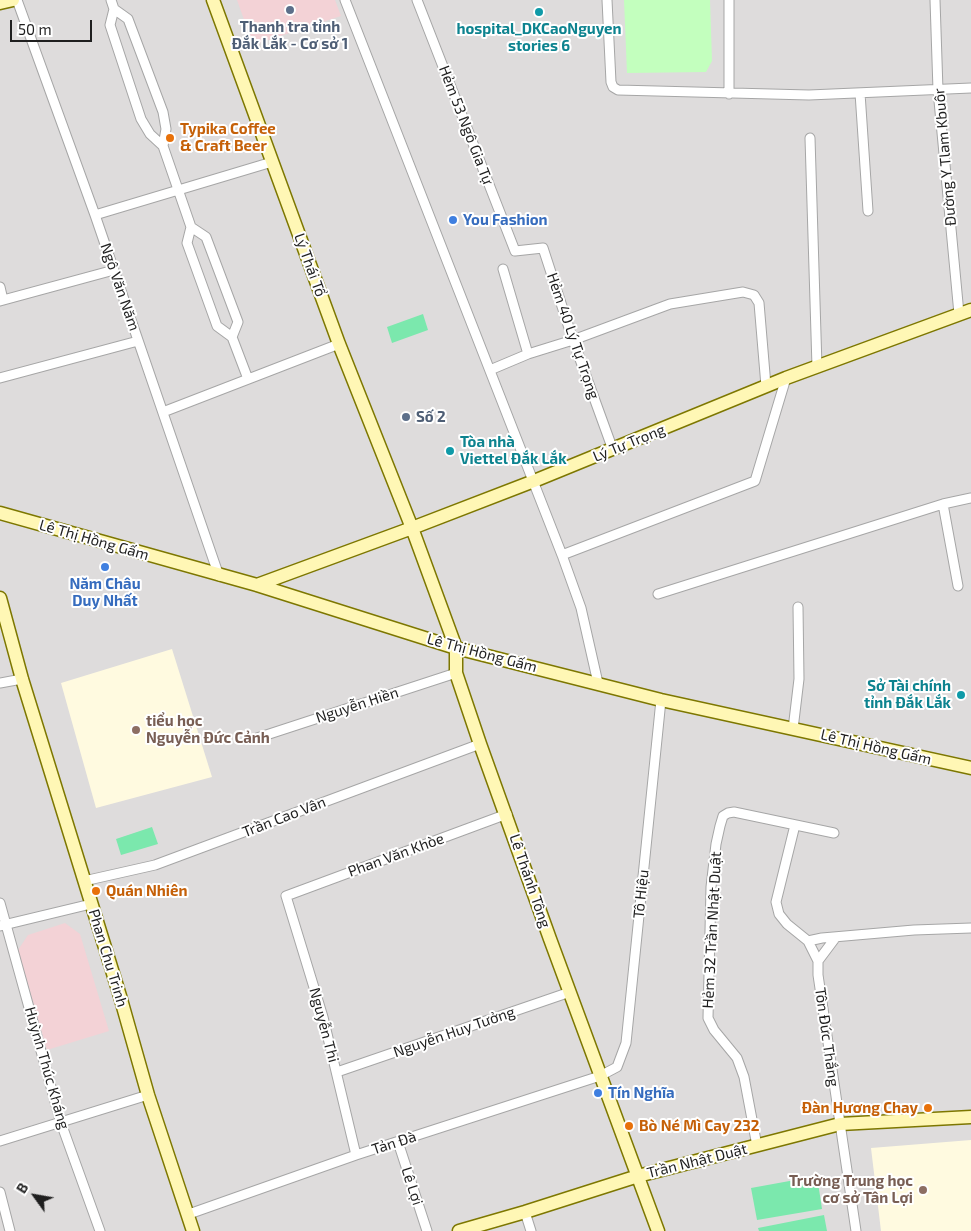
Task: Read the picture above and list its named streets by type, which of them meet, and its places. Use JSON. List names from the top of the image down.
{
  "streets": {
    "street": [
      "Hẻm 53 Ngô Gia Tự",
      "Đường Y Tlam Kbuôr",
      "Lý Thái Tổ",
      "Ngô Văn Năm",
      "Hẻm 40 Lý Tự Trọng",
      "Lý Tự Trọng",
      "Lê Thị Hồng Gấm",
      "Nguyễn Hiền",
      "Trần Cao Vân",
      "Phan Văn Khòe",
      "Lê Thánh Tông",
      "Tô Hiệu",
      "Hẻm 32 Trần Nhật Duật",
      "Phan Chu Trinh",
      "Nguyễn Thi",
      "Nguyễn Huy Tưởng",
      "Tôn Đức Thắng",
      "Huỳnh Thúc Kháng",
      "Tản Đà",
      "Trần Nhật Duật",
      "Lê Lợi"
    ]
  },
  "crossings": [
    ["Hẻm 53 Ngô Gia Tự", "Hẻm 40 Lý Tự Trọng"],
    ["Đường Y Tlam Kbuôr", "Lý Tự Trọng"],
    ["Lý Thái Tổ", "Lý Tự Trọng"],
    ["Lý Thái Tổ", "Lê Thánh Tông"],
    ["Ngô Văn Năm", "Lê Thị Hồng Gấm"],
    ["Hẻm 40 Lý Tự Trọng", "Lý Tự Trọng"],
    ["Lý Tự Trọng", "Lê Thị Hồng Gấm"],
    ["Lý Tự Trọng", "Lê Thánh Tông"],
    ["Lê Thị Hồng Gấm", "Lê Thánh Tông"],
    ["Lê Thị Hồng Gấm", "Tô Hiệu"],
    ["Nguyễn Hiền", "Lê Thánh Tông"],
    ["Trần Cao Vân", "Lê Thánh Tông"],
    ["Trần Cao Vân", "Phan Chu Trinh"],
    ["Phan Văn Khòe", "Lê Thánh Tông"],
    ["Phan Văn Khòe", "Nguyễn Thi"],
    ["Lê Thánh Tông", "Tô Hiệu"],
    ["Lê Thánh Tông", "Nguyễn Huy Tưởng"],
    ["Lê Thánh Tông", "Tản Đà"],
    ["Lê Thánh Tông", "Trần Nhật Duật"],
    ["Tô Hiệu", "Tản Đà"],
    ["Hẻm 32 Trần Nhật Duật", "Trần Nhật Duật"],
    ["Phan Chu Trinh", "Tản Đà"],
    ["Nguyễn Thi", "Nguyễn Huy Tưởng"],
    ["Nguyễn Thi", "Tản Đà"],
    ["Tôn Đức Thắng", "Trần Nhật Duật"],
    ["Tản Đà", "Lê Lợi"]
  ],
  "places": [
    "Thanh tra tỉnh Đắk Lắk - Cơ sở 1",
    "hospital_DKCaoNguyen stories 6",
    "Typika Coffee & Craft Beer",
    "You Fashion",
    "Số 2",
    "Tòa nhà Viettel Đắk Lắk",
    "Năm Châu Duy Nhất",
    "Sở Tài chính tỉnh Đắk Lắk",
    "tiểu học Nguyễn Đức Cảnh",
    "Quán Nhiên",
    "Tín Nghĩa",
    "Đàn Hương Chay",
    "Bò Né Mì Cay 232",
    "Trường Trung học cơ sở Tân Lợi"
  ],
  "scale_bar": "50 m",
  "north": "top left"
}
